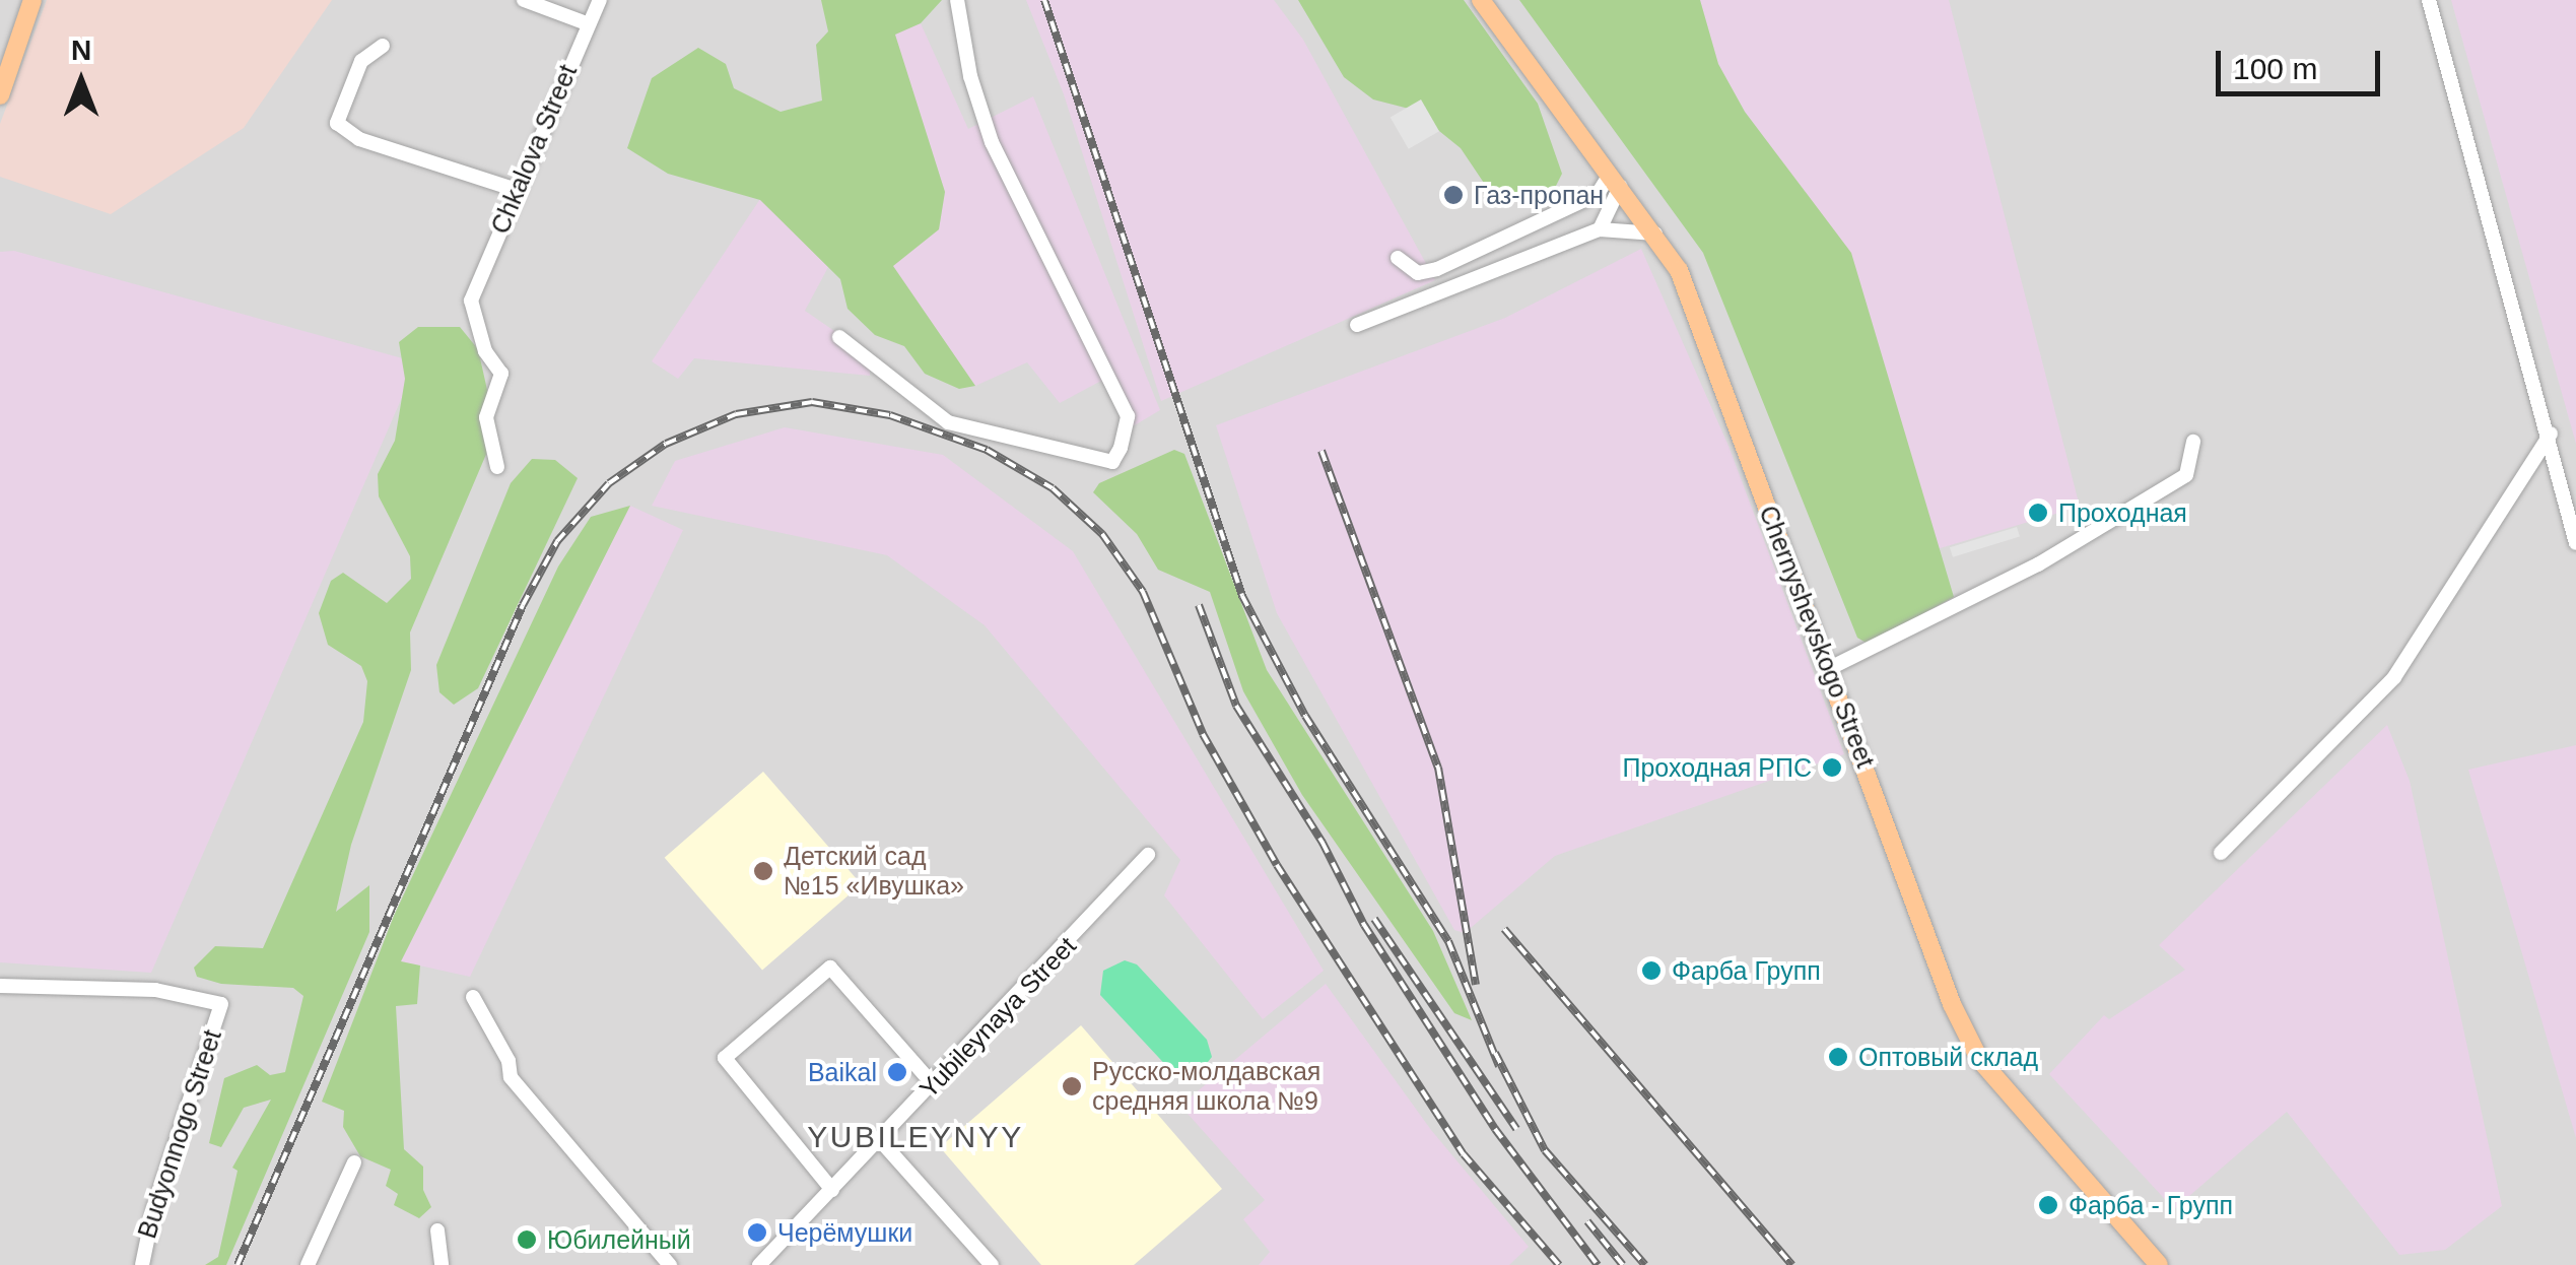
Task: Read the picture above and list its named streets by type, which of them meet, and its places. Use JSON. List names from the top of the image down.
{
  "streets": {
    "main road": ["Chernyshevskogo Street"],
    "street": ["Chkalova Street", "Yubileynaya Street", "Budyonnogo Street"]
  },
  "districts": ["YUBILEYNYY"],
  "places": [
    "Газ-пропан",
    "Проходная",
    "Проходная РПС",
    "Детский сад №15 «Ивушка»",
    "Фарба Групп",
    "Оптовый склад",
    "Baikal",
    "Русско-молдавская средняя школа №9",
    "Фарба - Групп",
    "Черёмушки",
    "Юбилейный"
  ],
  "scale_bar": "100 m",
  "north": "top"
}
